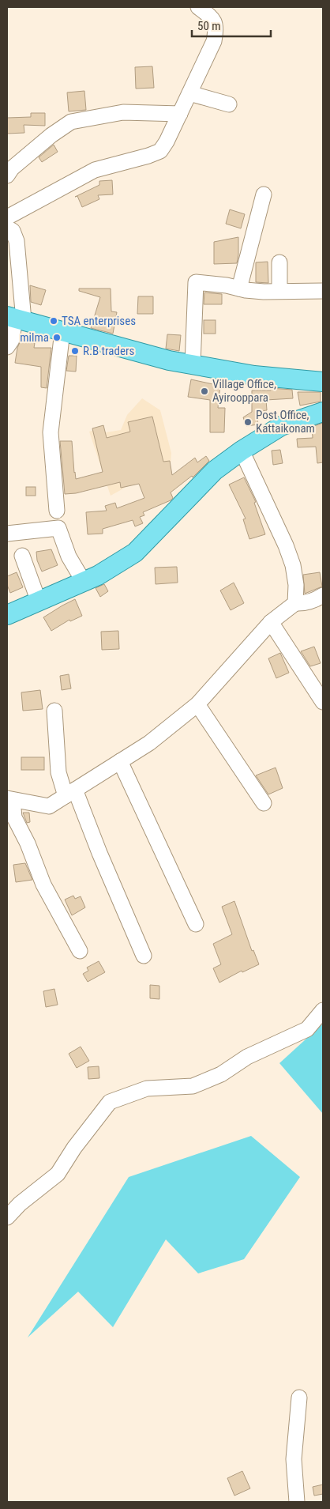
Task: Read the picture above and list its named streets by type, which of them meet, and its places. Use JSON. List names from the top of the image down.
{
  "places": [
    "TSA enterprises",
    "milma",
    "R.B traders",
    "Village Office, Ayirooppara",
    "Post Office, Kattaikonam"
  ],
  "scale_bar": "50 m"
}
